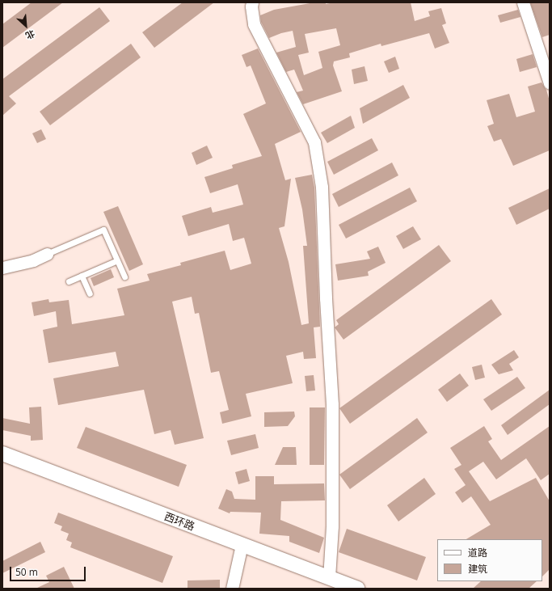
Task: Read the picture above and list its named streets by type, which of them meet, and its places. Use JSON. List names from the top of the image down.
{
  "streets": {
    "street": ["西环路"]
  },
  "legend": ["道路", "建筑"],
  "scale_bar": "50 m",
  "north": "bottom right"
}
